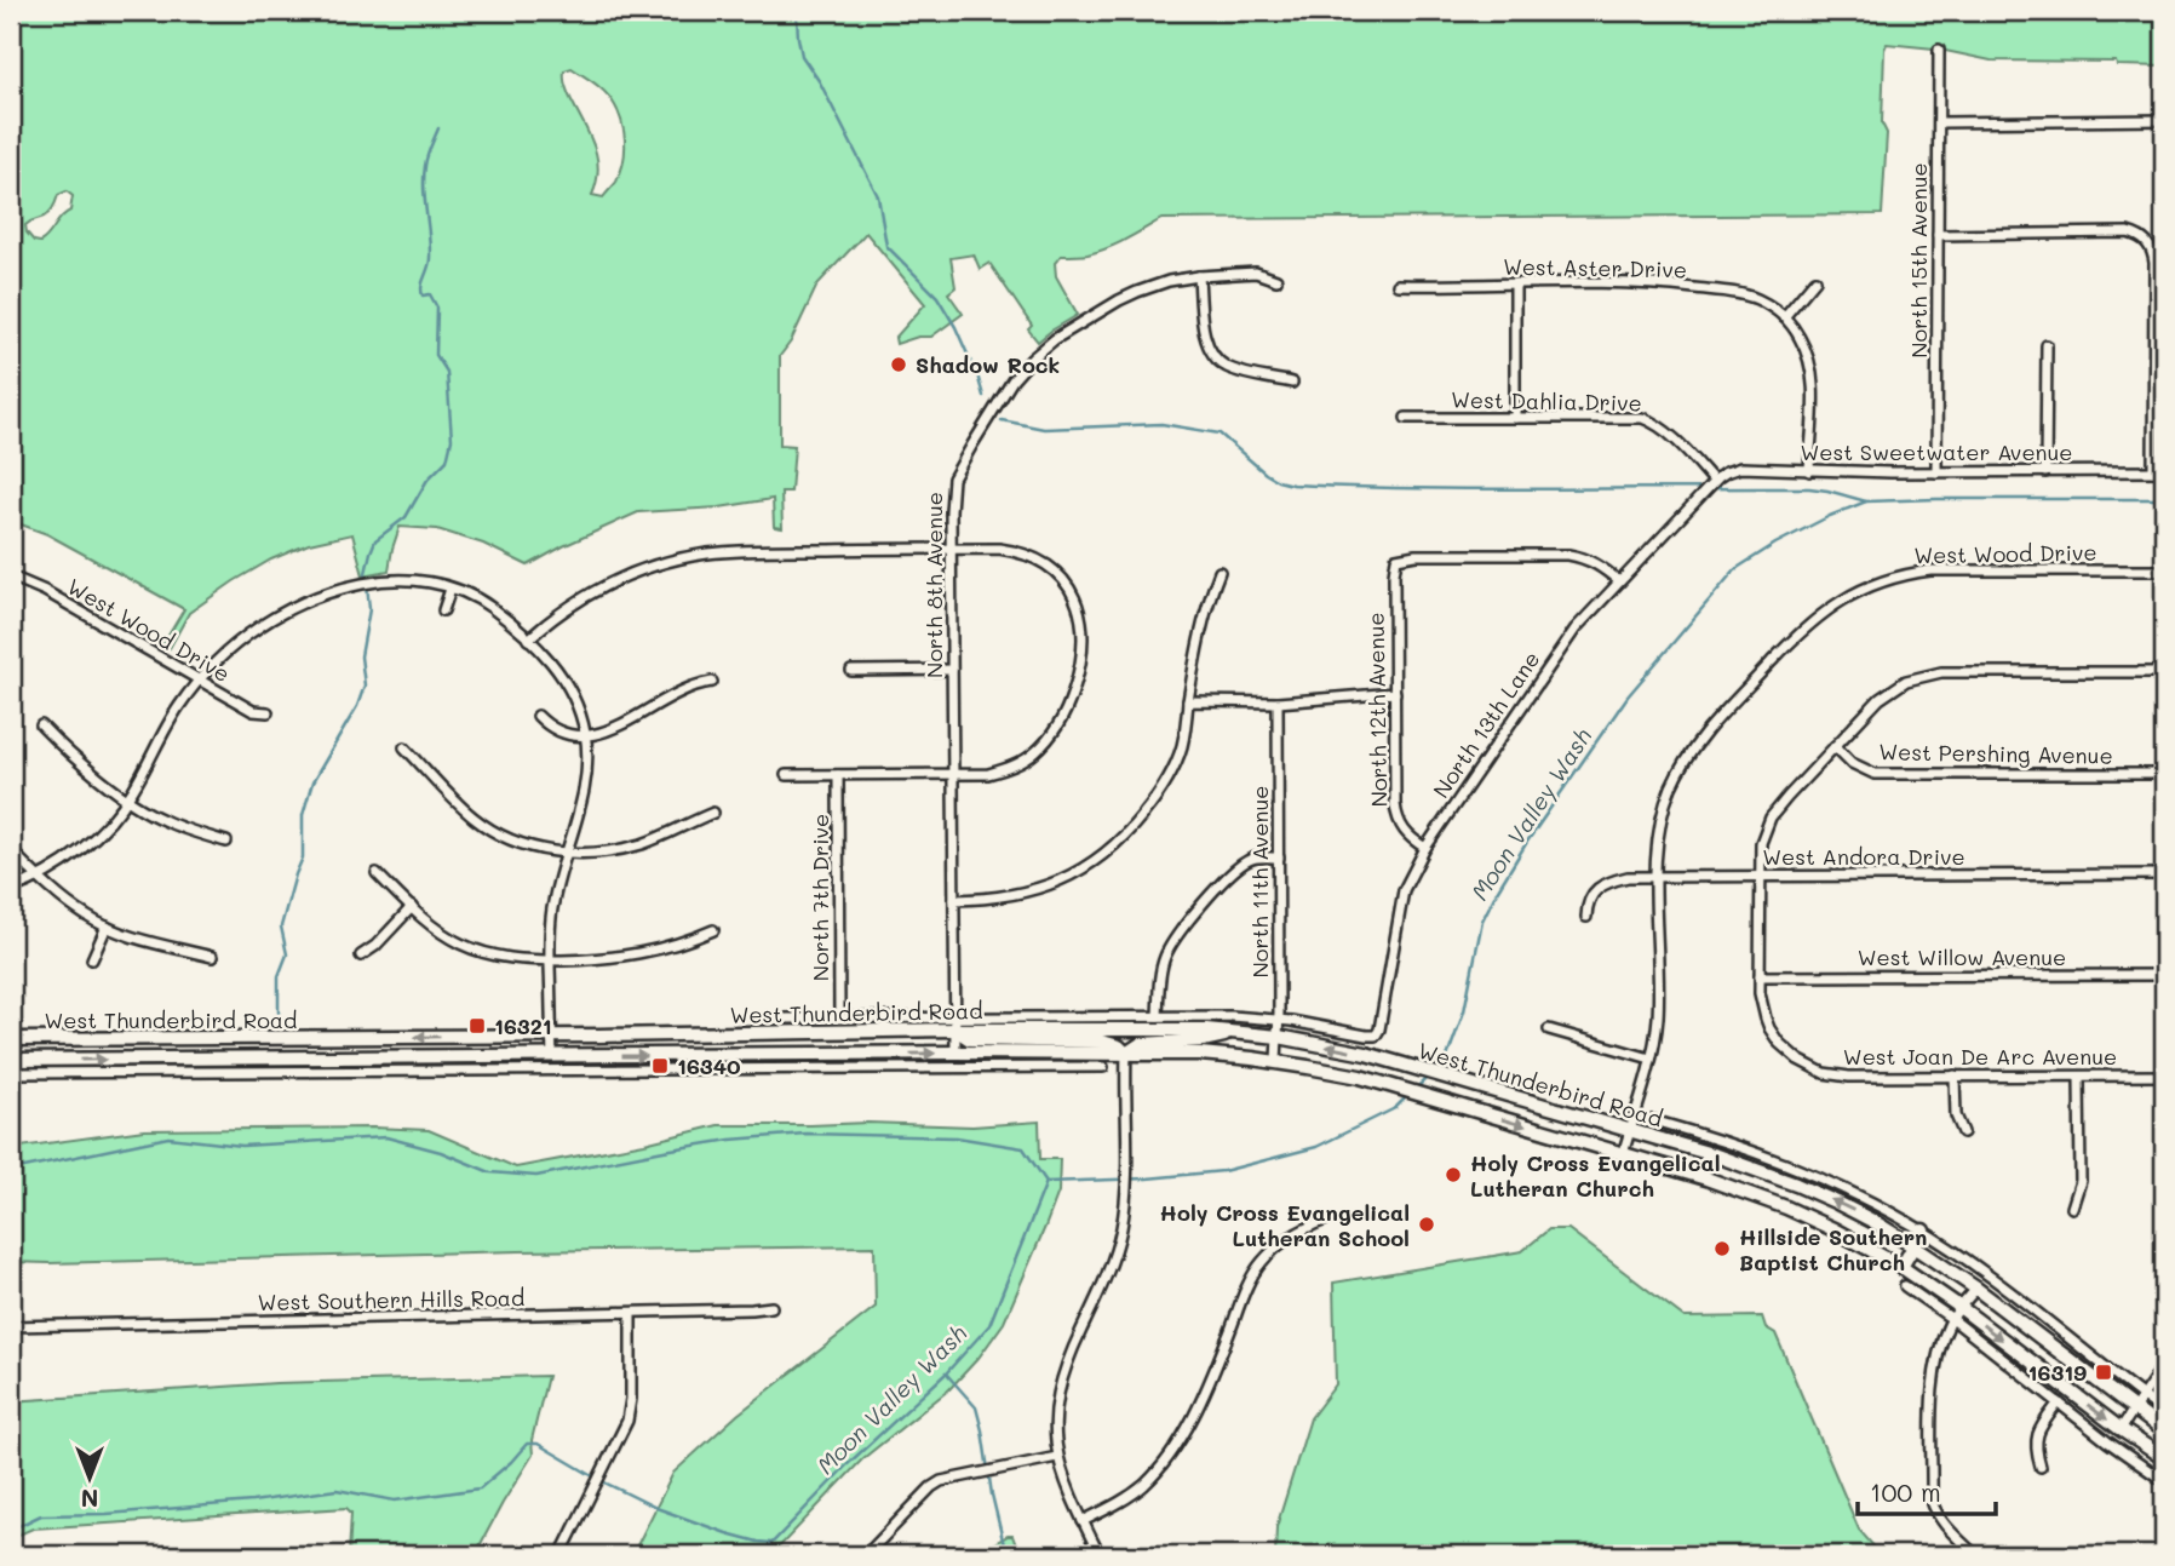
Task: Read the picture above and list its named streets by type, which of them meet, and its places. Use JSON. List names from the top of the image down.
{
  "streets": {
    "main road": ["West Thunderbird Road"],
    "street": [
      "North 15th Avenue",
      "West Aster Drive",
      "West Dahlia Drive",
      "West Sweetwater Avenue",
      "West Wood Drive",
      "North 8th Avenue",
      "North 12th Avenue",
      "North 13th Lane",
      "West Pershing Avenue",
      "West Andora Drive",
      "North 11th Avenue",
      "North 7th Drive",
      "West Willow Avenue",
      "West Joan De Arc Avenue",
      "West Southern Hills Road"
    ]
  },
  "crossings": [
    ["North 15th Avenue", "West Sweetwater Avenue"],
    ["West Dahlia Drive", "West Sweetwater Avenue"],
    ["West Dahlia Drive", "North 13th Lane"],
    ["West Sweetwater Avenue", "North 13th Lane"],
    ["West Wood Drive", "West Andora Drive"],
    ["West Wood Drive", "West Thunderbird Road"],
    ["North 8th Avenue", "West Thunderbird Road"],
    ["North 12th Avenue", "North 13th Lane"],
    ["North 13th Lane", "West Thunderbird Road"],
    ["North 11th Avenue", "West Thunderbird Road"],
    ["North 7th Drive", "West Thunderbird Road"],
    ["West Willow Avenue", "West Joan De Arc Avenue"]
  ],
  "water": ["Moon Valley Wash"],
  "places": {
    "other": [
      "Shadow Rock",
      "Holy Cross Evangelical Lutheran Church",
      "Holy Cross Evangelical Lutheran School",
      "Hillside Southern Baptist Church"
    ],
    "transit": ["16321", "16340", "16319"]
  },
  "scale_bar": "100 m",
  "north": "bottom"
}
